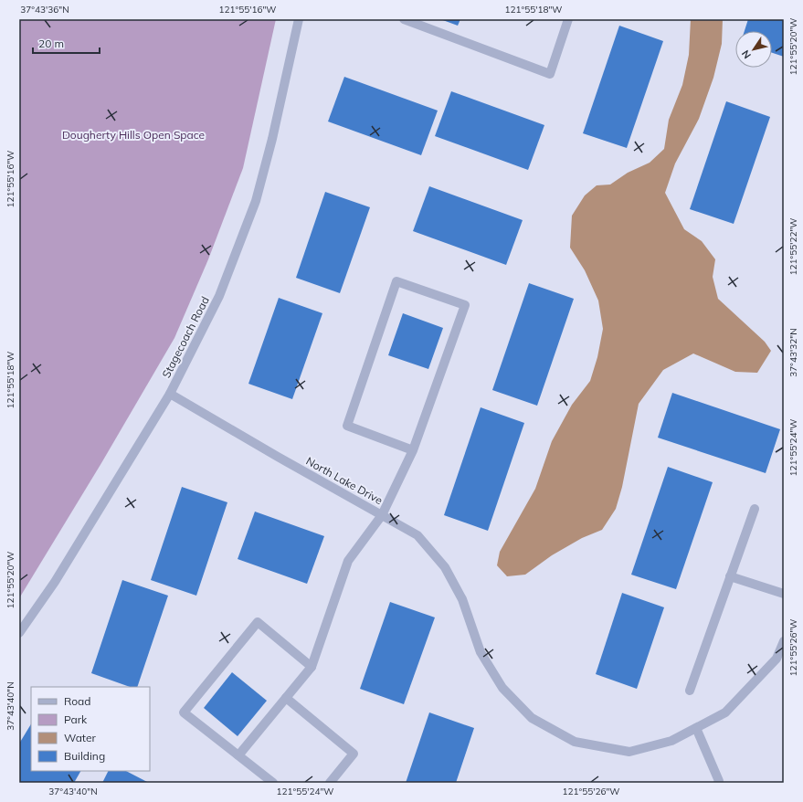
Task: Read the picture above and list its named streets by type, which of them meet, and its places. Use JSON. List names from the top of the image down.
{
  "streets": {
    "street": ["Stagecoach Road", "North Lake Drive"]
  },
  "crossings": [
    ["Stagecoach Road", "North Lake Drive"]
  ],
  "parks": ["Dougherty Hills Open Space"],
  "legend": [
    "Road",
    "Park",
    "Water",
    "Building"
  ],
  "scale_bar": "20 m",
  "north": "bottom left",
  "coordinates": [
    "37°43'36\"N",
    "121°55'16\"W",
    "121°55'18\"W",
    "121°55'20\"W",
    "121°55'22\"W",
    "37°43'32\"N",
    "121°55'24\"W",
    "121°55'26\"W",
    "37°43'40\"N"
  ]
}
